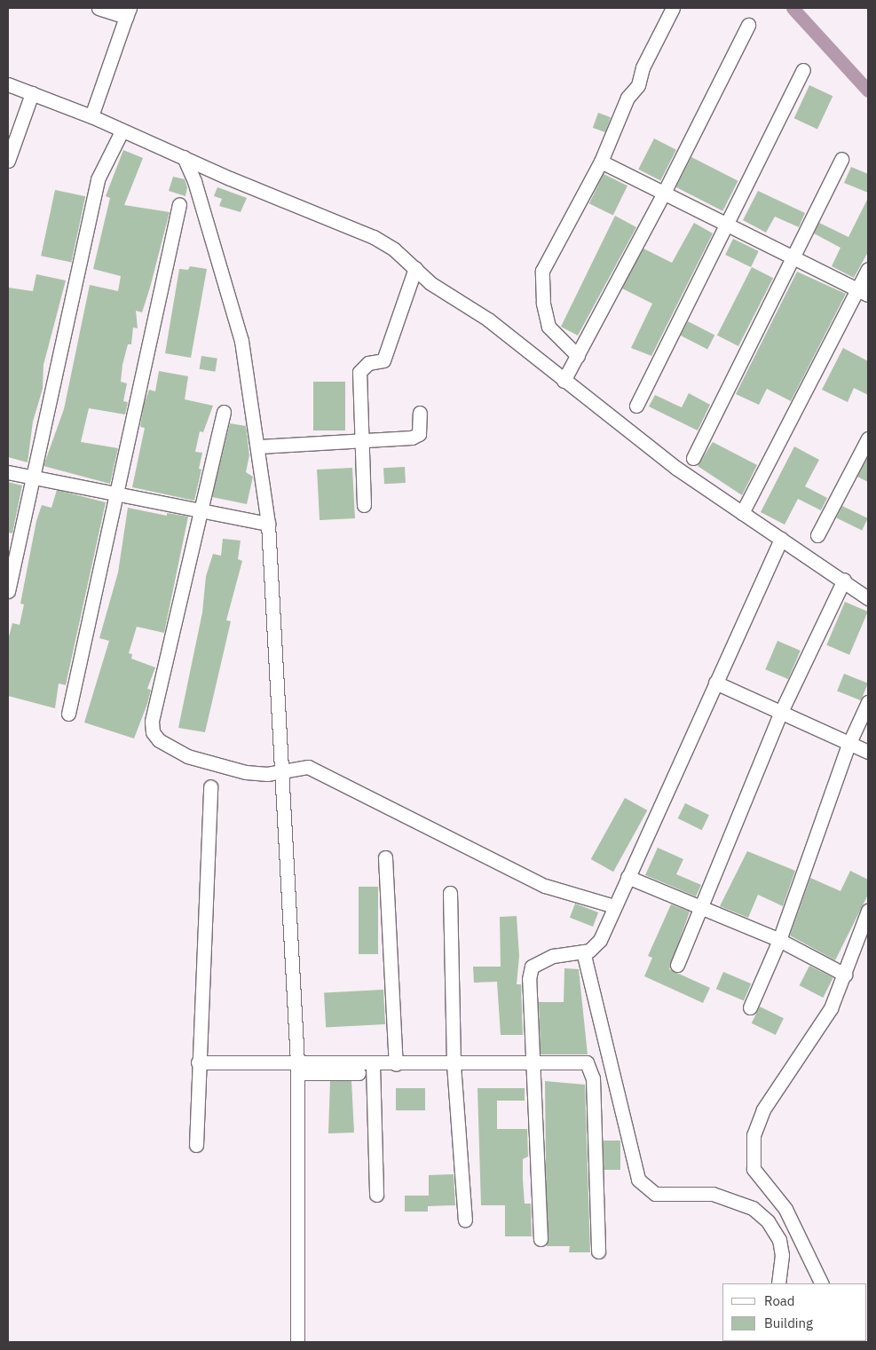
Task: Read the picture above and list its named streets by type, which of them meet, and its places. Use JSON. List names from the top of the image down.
{
  "legend": ["Road", "Building"]
}
